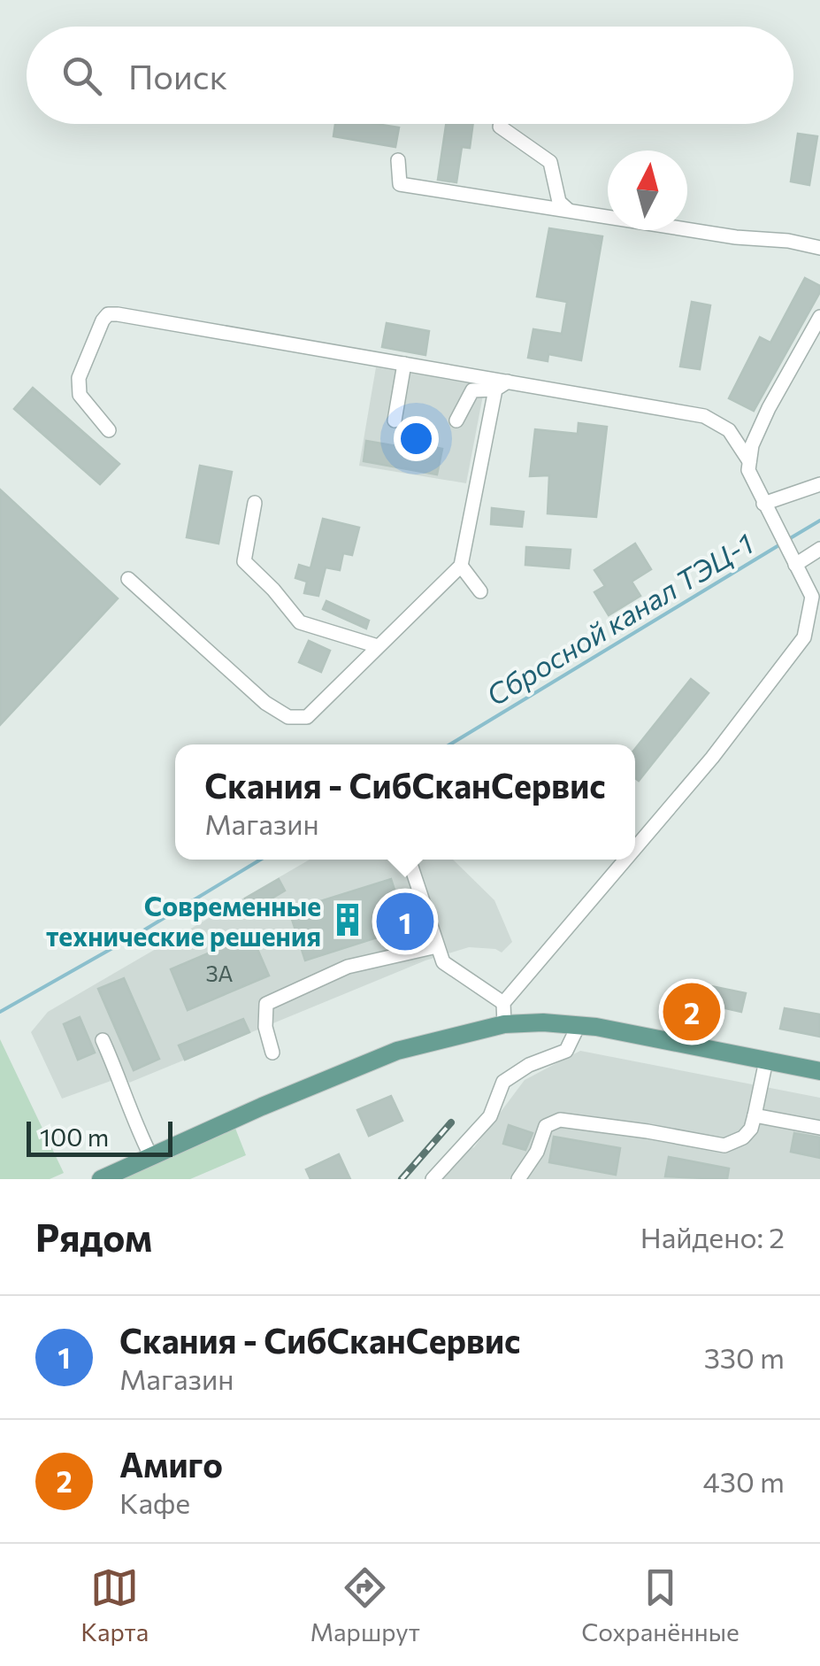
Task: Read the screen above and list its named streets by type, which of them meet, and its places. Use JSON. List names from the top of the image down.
{
  "water": ["Сбросной канал ТЭЦ-1"],
  "places": {
    "building": ["Современные технические решения"]
  },
  "house_numbers": ["3А"],
  "scale_bar": "100 m",
  "north": "top",
  "page": {
    "search": "Поиск",
    "popup": ["Скания - СибСканСервис", "Магазин"],
    "pins": ["1", "2"],
    "scale": "100 m",
    "heading": ["Рядом", "Найдено: 2"],
    "list": [
      {
        "mark": "1",
        "name": "Скания - СибСканСервис",
        "note": "Магазин",
        "value": "330 m"
      },
      {
        "mark": "2",
        "name": "Амиго",
        "note": "Кафе",
        "value": "430 m"
      }
    ],
    "nav": ["Карта", "Маршрут", "Сохранённые"]
  }
}
